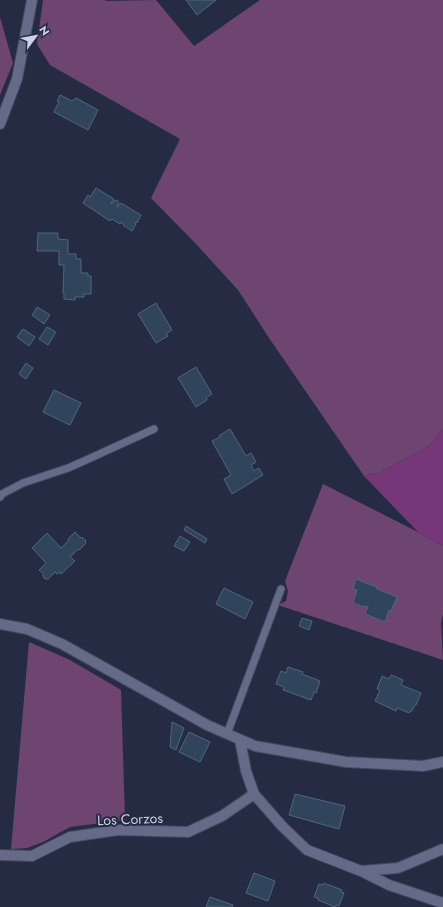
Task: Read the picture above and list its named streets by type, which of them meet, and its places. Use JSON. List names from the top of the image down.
{
  "streets": {
    "street": ["Los Corzos"]
  },
  "north": "top right"
}
